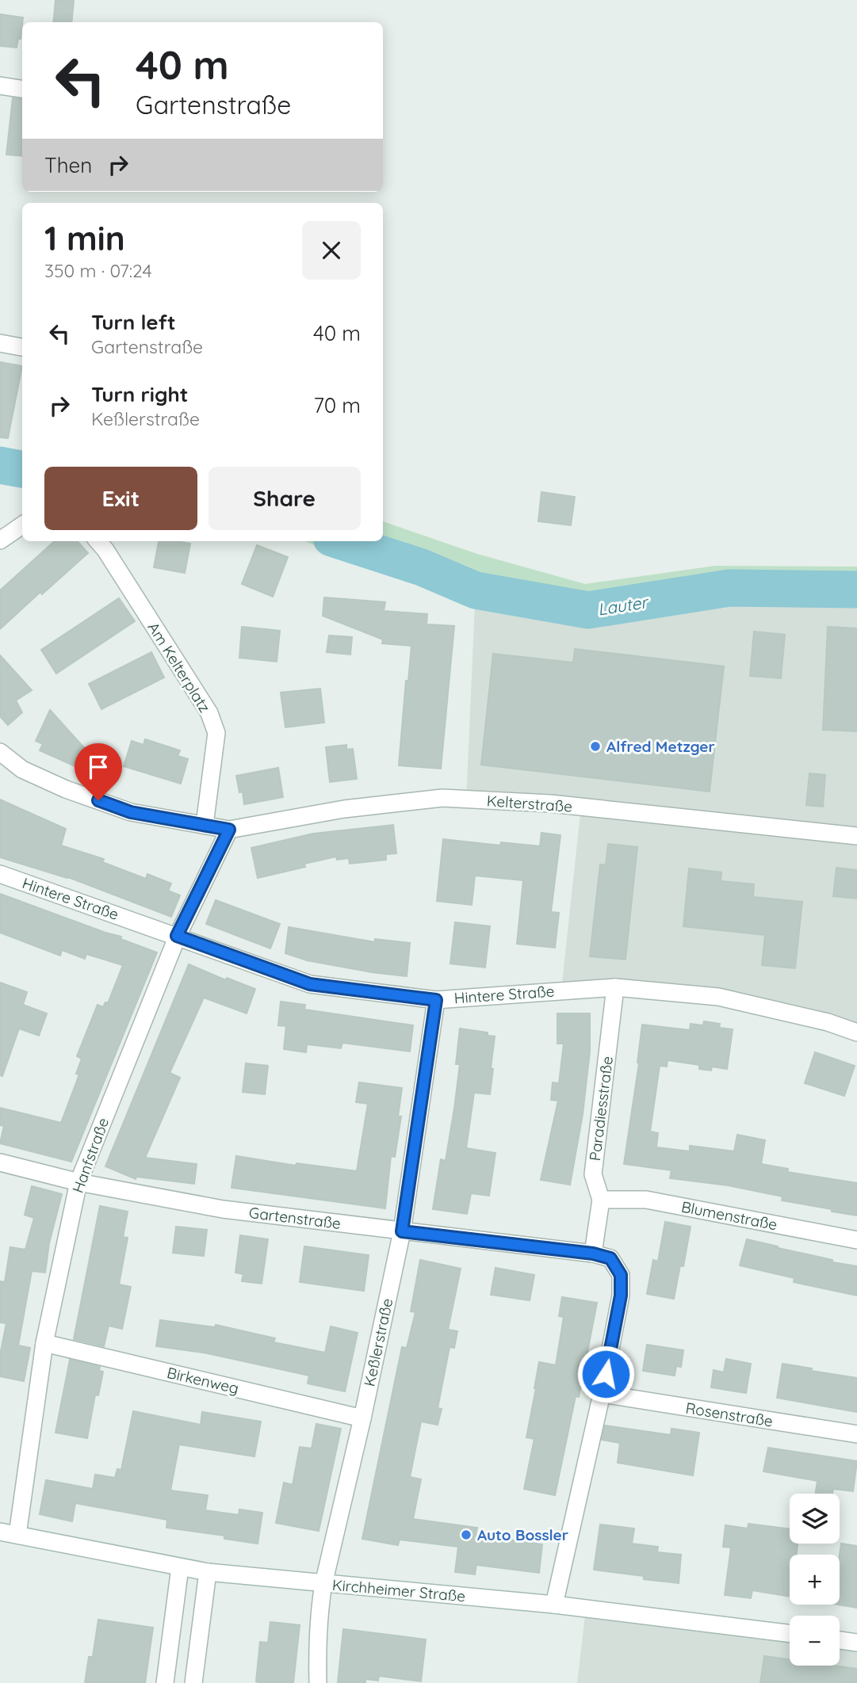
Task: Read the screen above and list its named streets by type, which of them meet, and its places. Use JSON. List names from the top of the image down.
{
  "streets": {
    "street": [
      "Am Kelterplatz",
      "Kelterstraße",
      "Hintere Straße",
      "Paradiesstraße",
      "Hanfstraße",
      "Blumenstraße",
      "Gartenstraße",
      "Keßlerstraße",
      "Birkenweg",
      "Rosenstraße",
      "Kirchheimer Straße"
    ]
  },
  "crossings": [
    ["Am Kelterplatz", "Kelterstraße"],
    ["Kelterstraße", "Hanfstraße"],
    ["Hintere Straße", "Paradiesstraße"],
    ["Hintere Straße", "Hanfstraße"],
    ["Hintere Straße", "Keßlerstraße"],
    ["Paradiesstraße", "Blumenstraße"],
    ["Paradiesstraße", "Gartenstraße"],
    ["Hanfstraße", "Gartenstraße"],
    ["Hanfstraße", "Birkenweg"],
    ["Hanfstraße", "Kirchheimer Straße"],
    ["Gartenstraße", "Keßlerstraße"],
    ["Keßlerstraße", "Birkenweg"],
    ["Keßlerstraße", "Kirchheimer Straße"]
  ],
  "water": ["Lauter"],
  "places": ["Alfred Metzger", "Auto Bossler"],
  "page": {
    "turn": ["40 m", "Gartenstraße"],
    "then": "Then",
    "heading": ["1 min", "350 m · 07:24"],
    "list": [
      {
        "name": "Turn left",
        "note": "Gartenstraße",
        "value": "40 m"
      },
      {
        "name": "Turn right",
        "note": "Keßlerstraße",
        "value": "70 m"
      }
    ],
    "buttons": ["Exit", "Share"],
    "map_buttons": ["+", "−"]
  }
}
